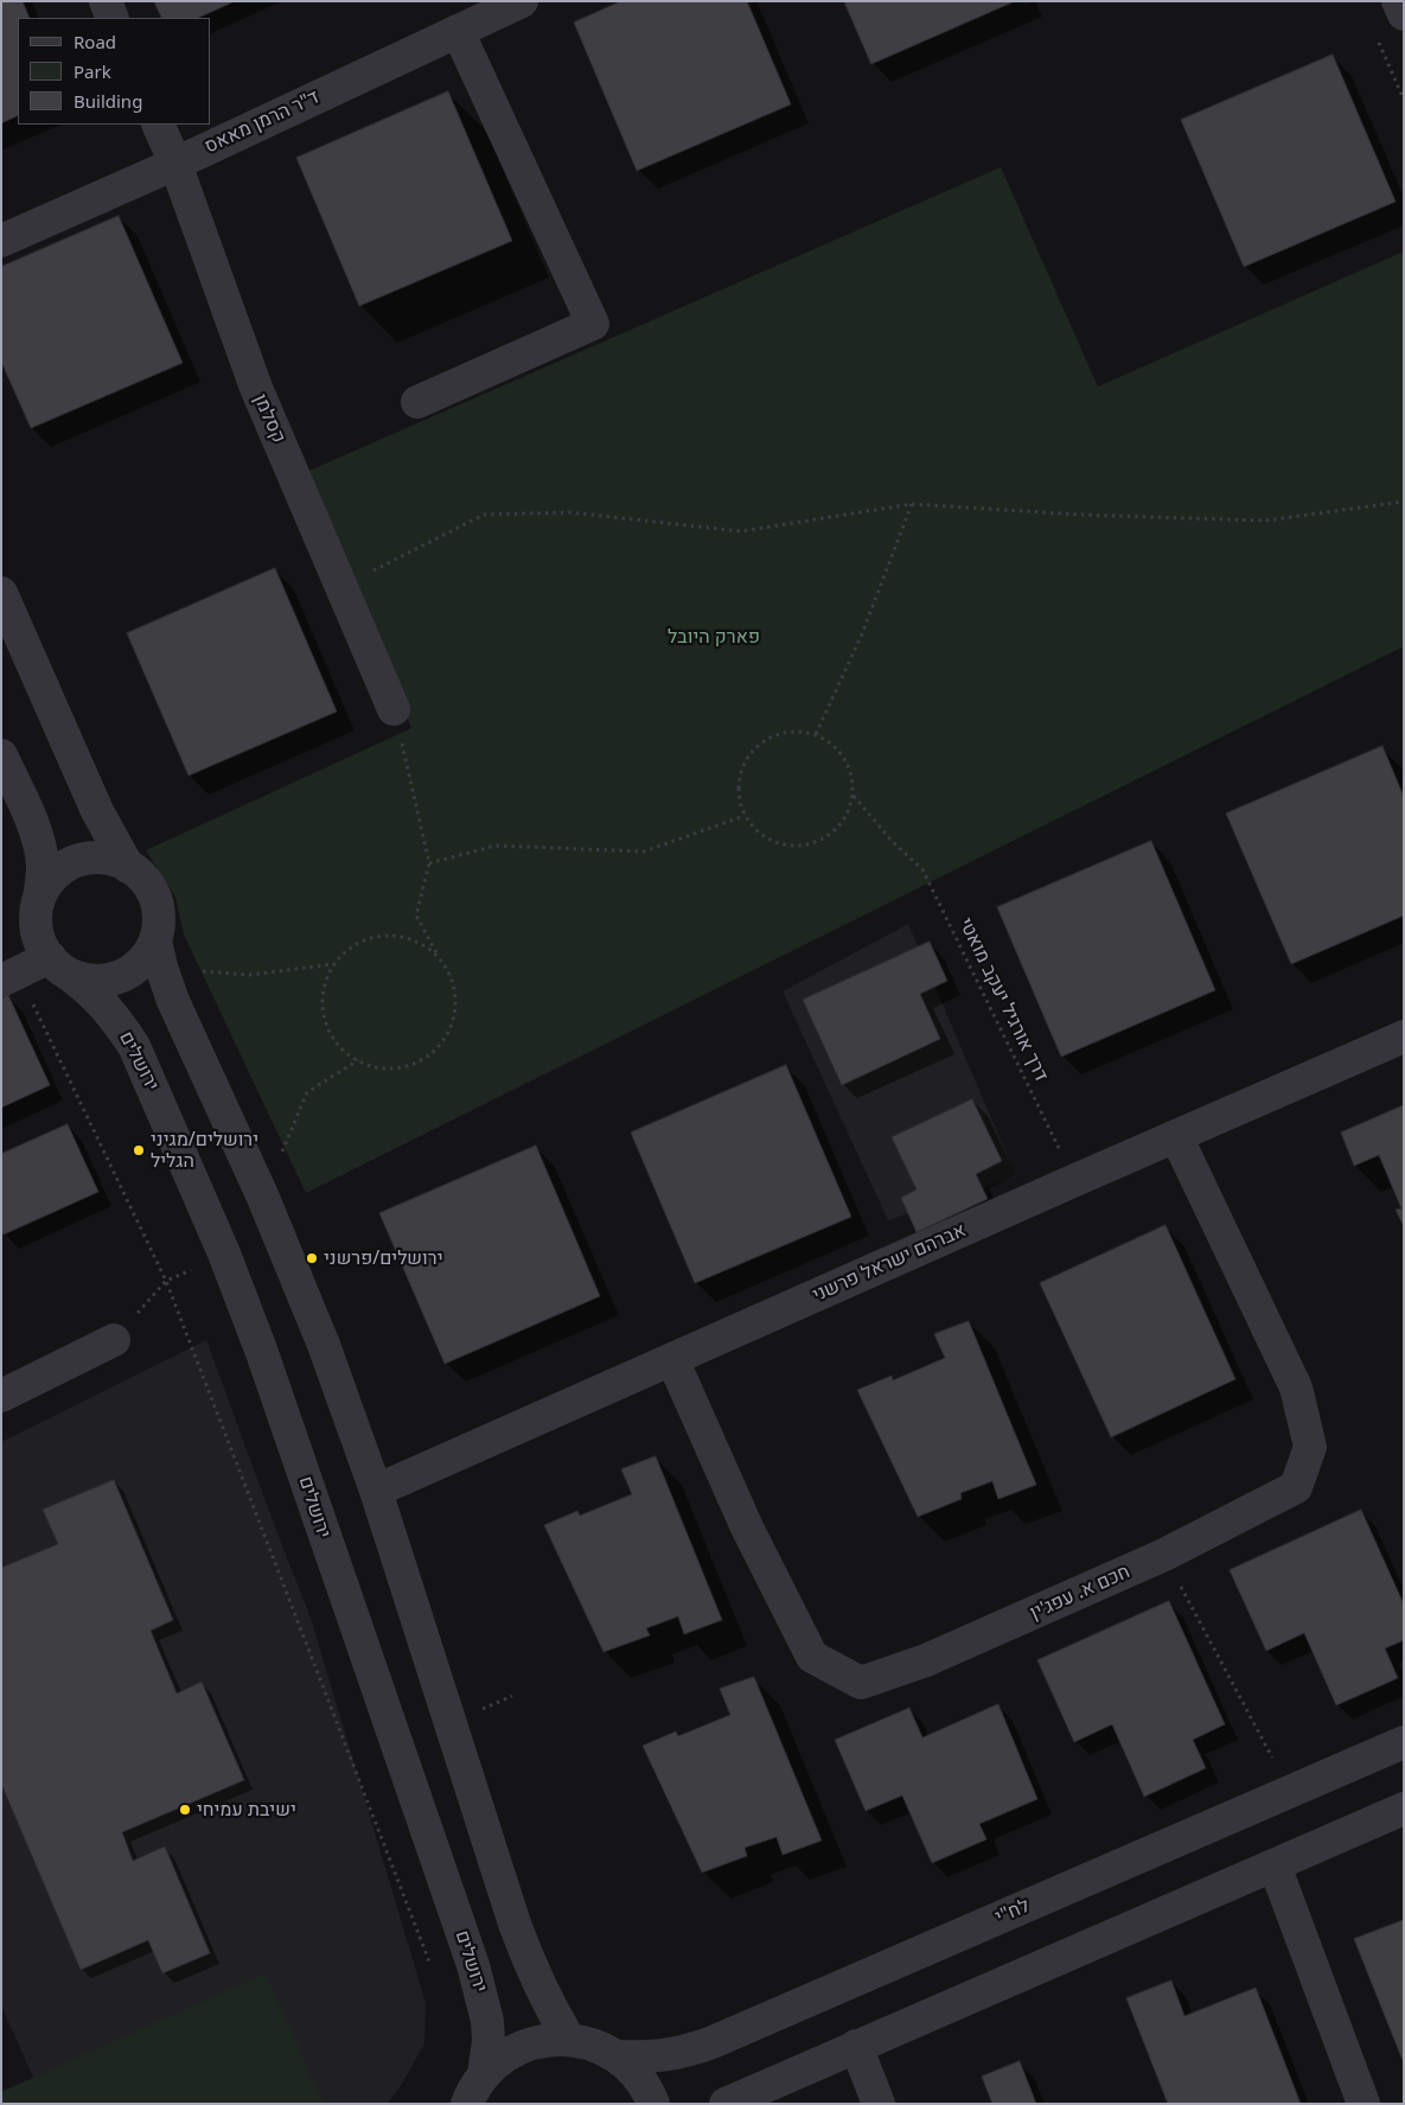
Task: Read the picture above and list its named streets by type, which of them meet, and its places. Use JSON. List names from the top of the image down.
{
  "streets": {
    "street": [
      "ד\"ר הרמן מאאס",
      "קסלמן",
      "ירושלים",
      "אברהם ישראל פרשני",
      "חכם א. עפג'ין",
      "לח\"י"
    ],
    "path": ["דרך אורגיל יעקב מואטי"]
  },
  "crossings": [
    ["ד\"ר הרמן מאאס", "קסלמן"],
    ["דרך אורגיל יעקב מואטי", "אברהם ישראל פרשני"],
    ["אברהם ישראל פרשני", "חכם א. עפג'ין"]
  ],
  "parks": ["פארק היובל"],
  "places": ["ירושלים/מגיני הגליל", "ירושלים/פרשני", "ישיבת עמיחי"],
  "legend": ["Road", "Park", "Building"]
}
